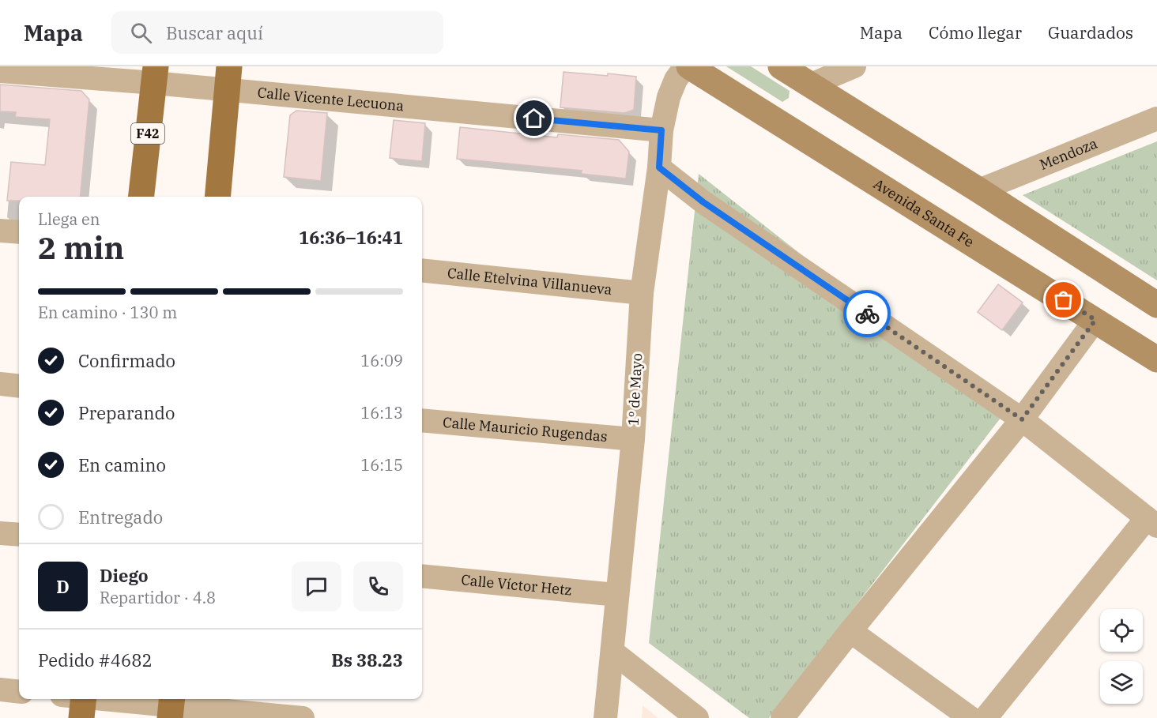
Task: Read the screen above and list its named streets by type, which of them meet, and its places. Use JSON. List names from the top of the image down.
{
  "streets": {
    "main road": ["F42", "Avenida Santa Fe"],
    "street": [
      "Calle Vicente Lecuona",
      "Mendoza",
      "Calle Etelvina Villanueva",
      "1º de Mayo",
      "Calle Mauricio Rugendas",
      "Calle Víctor Hetz"
    ]
  },
  "crossings": [
    ["Calle Vicente Lecuona", "F42"],
    ["Calle Vicente Lecuona", "1º de Mayo"],
    ["Calle Etelvina Villanueva", "1º de Mayo"],
    ["1º de Mayo", "Calle Mauricio Rugendas"],
    ["1º de Mayo", "Calle Víctor Hetz"]
  ],
  "page": {
    "header": "Mapa",
    "search": "Buscar aquí",
    "nav": ["Mapa", "Cómo llegar", "Guardados"],
    "heading": ["2 min", "Llega en", "16:36–16:41"],
    "panel": [
      "Diego",
      "Repartidor · 4.8",
      "Pedido #4682",
      "Bs 38.23"
    ],
    "bar": "En camino · 130 m",
    "list": [
      ["Confirmado", "16:09"],
      ["Preparando", "16:13"],
      ["En camino", "16:15"],
      "Entregado"
    ],
    "round": "D"
  }
}
